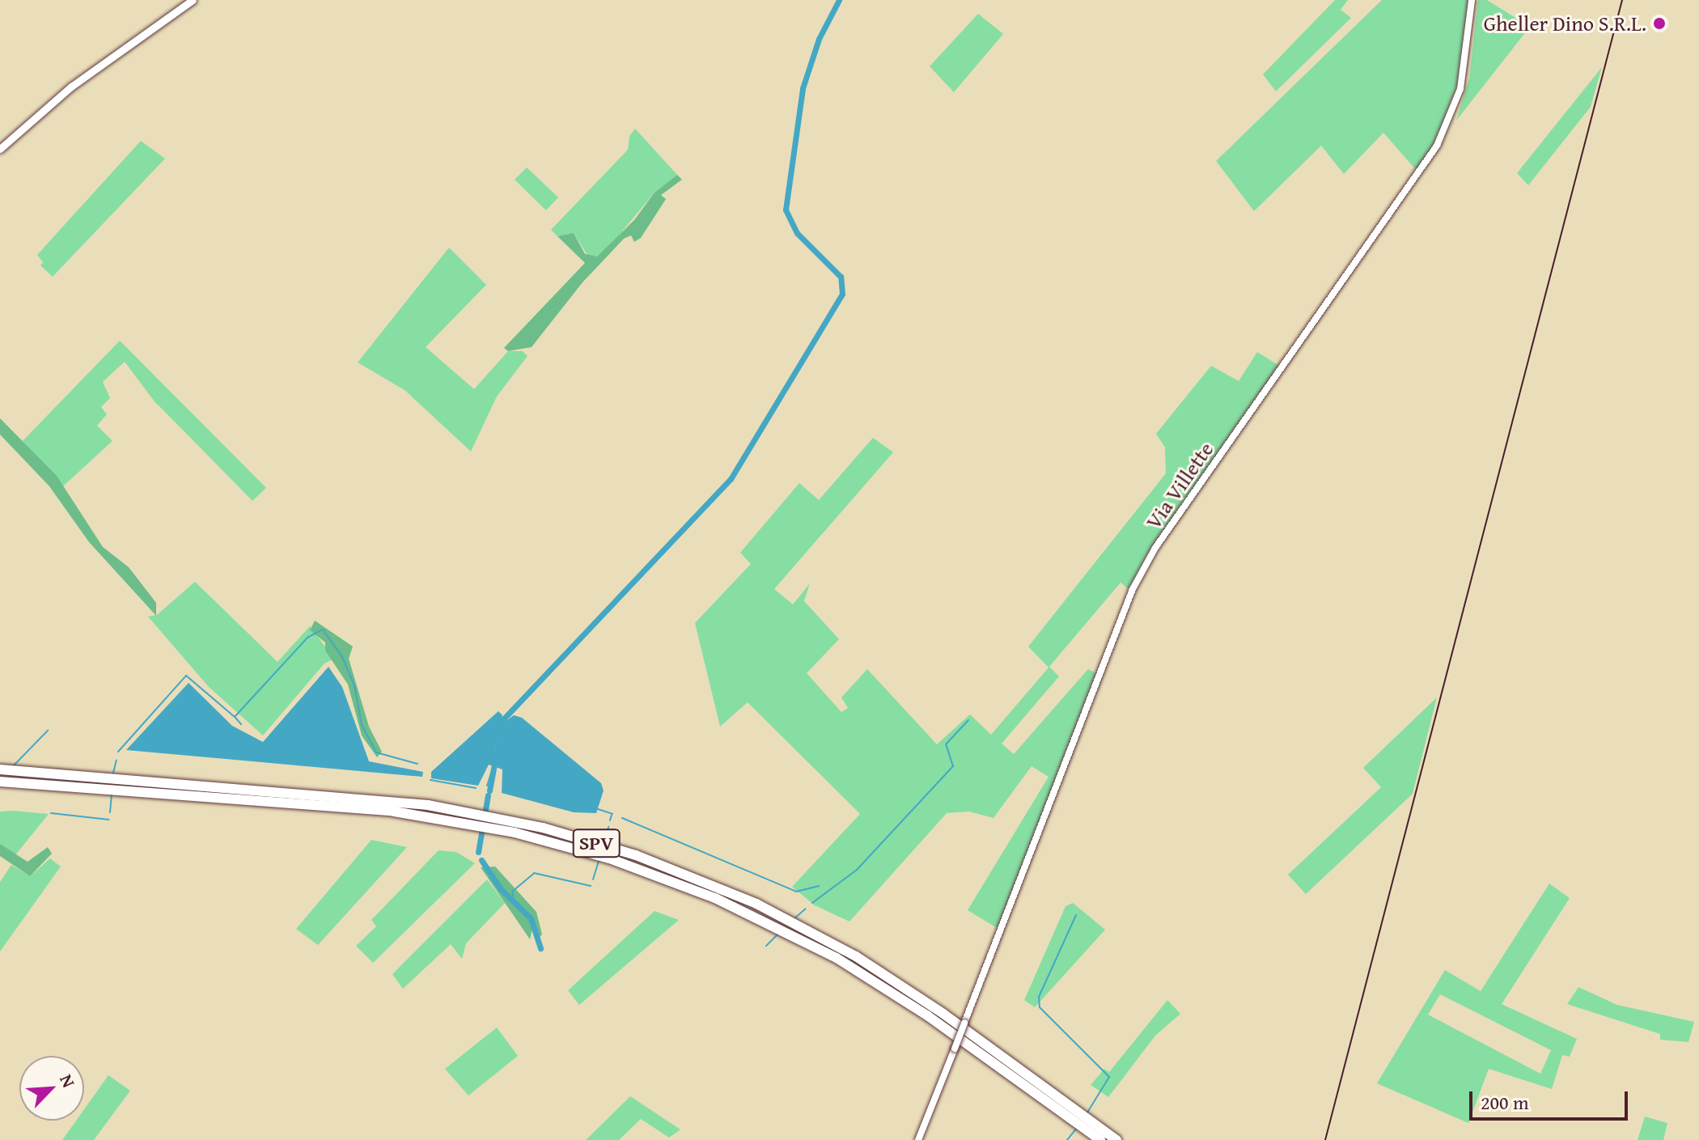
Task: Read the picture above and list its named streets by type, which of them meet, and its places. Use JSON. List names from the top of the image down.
{
  "streets": {
    "highway": ["SPV"],
    "street": ["Via Villette"]
  },
  "places": ["Gheller Dino S.R.L."],
  "scale_bar": "200 m",
  "north": "top right"
}
